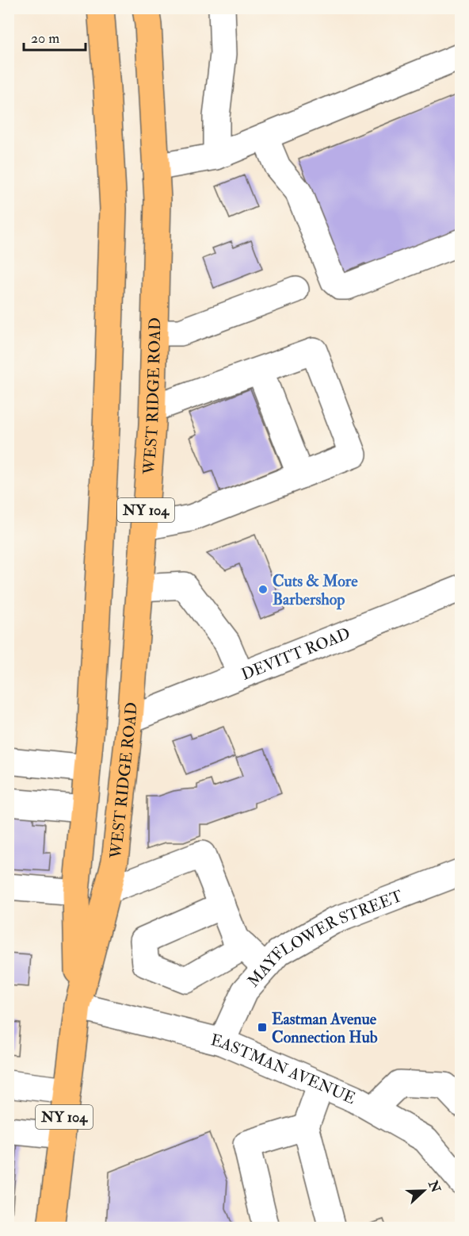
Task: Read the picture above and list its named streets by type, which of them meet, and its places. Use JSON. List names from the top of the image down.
{
  "streets": {
    "highway": ["WEST RIDGE ROAD", "NY 104"],
    "street": ["DEVITT ROAD", "MAYFLOWER STREET", "EASTMAN AVENUE"]
  },
  "crossings": [
    ["WEST RIDGE ROAD", "DEVITT ROAD"],
    ["WEST RIDGE ROAD", "EASTMAN AVENUE"],
    ["MAYFLOWER STREET", "EASTMAN AVENUE"]
  ],
  "places": {
    "other": ["Cuts & More Barbershop"],
    "transit": ["Eastman Avenue Connection Hub"]
  },
  "scale_bar": "20 m",
  "north": "right"
}
